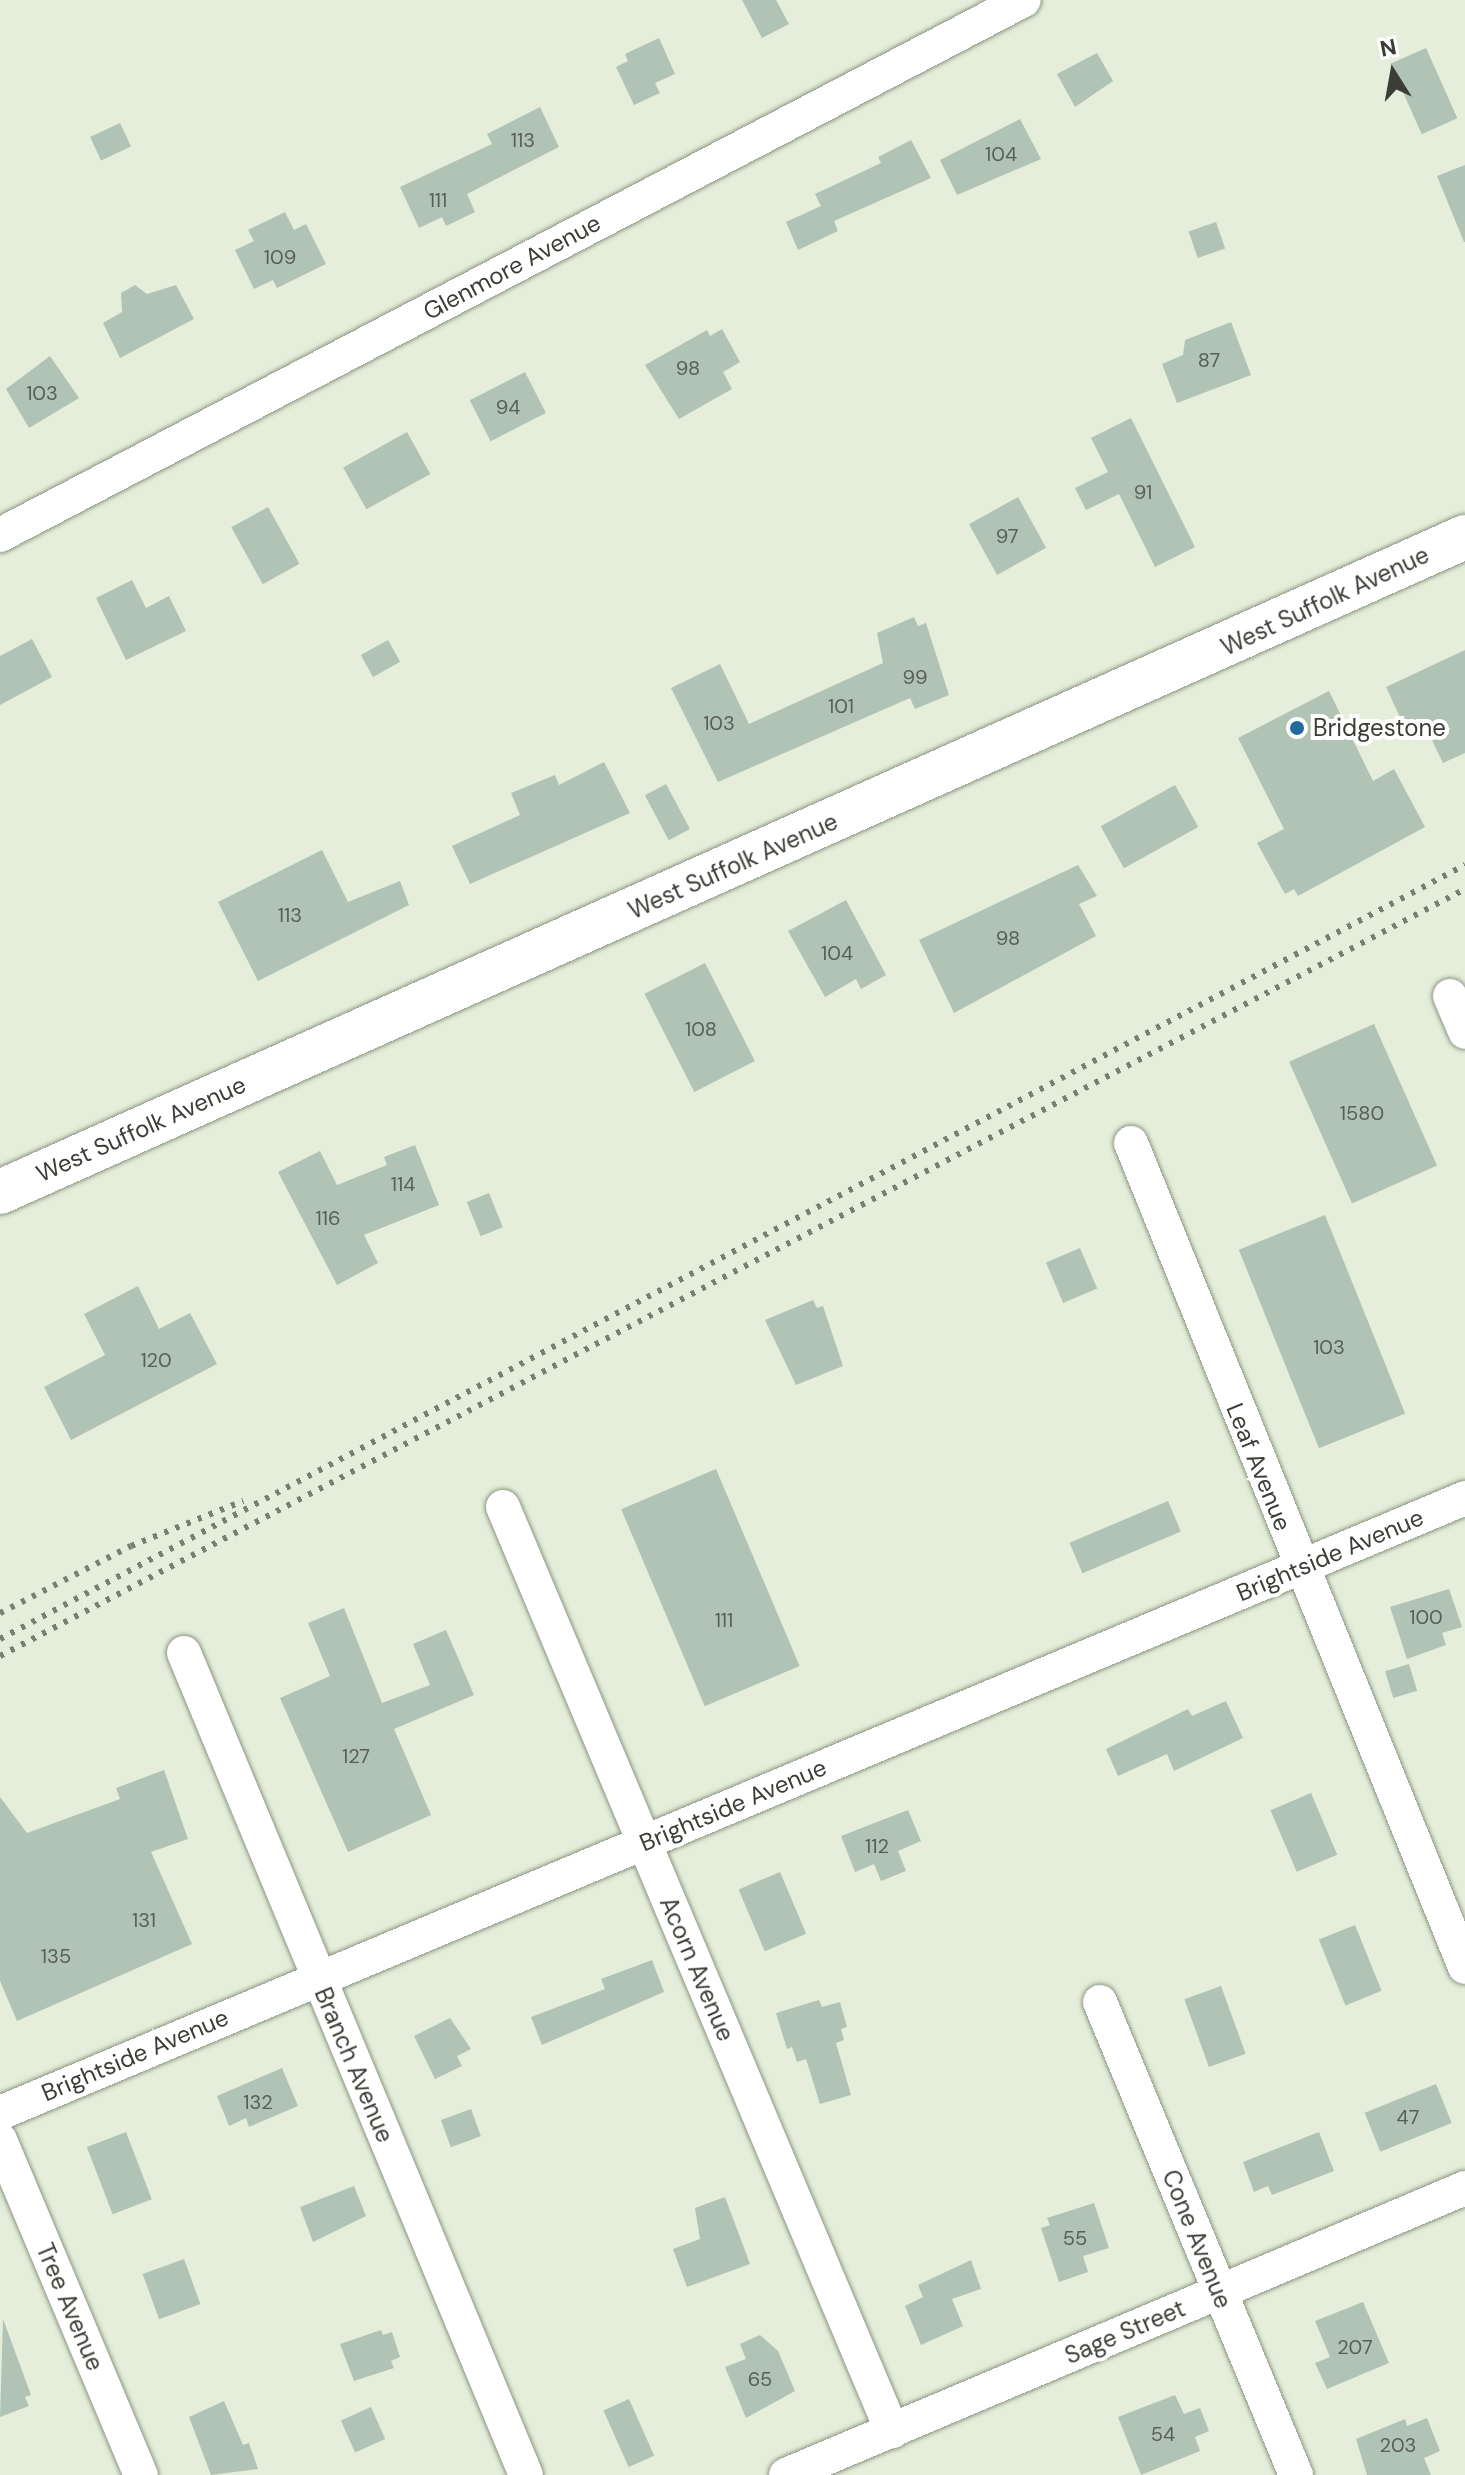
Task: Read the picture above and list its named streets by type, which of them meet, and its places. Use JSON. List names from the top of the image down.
{
  "streets": {
    "main road": ["West Suffolk Avenue"],
    "street": [
      "Glenmore Avenue",
      "Leaf Avenue",
      "Brightside Avenue",
      "Acorn Avenue",
      "Branch Avenue",
      "Cone Avenue",
      "Tree Avenue",
      "Sage Street"
    ]
  },
  "crossings": [
    ["Leaf Avenue", "Brightside Avenue"],
    ["Brightside Avenue", "Acorn Avenue"],
    ["Brightside Avenue", "Branch Avenue"],
    ["Acorn Avenue", "Sage Street"],
    ["Cone Avenue", "Sage Street"]
  ],
  "places": ["Bridgestone"],
  "house_numbers": [
    "113",
    "104",
    "111",
    "109",
    "87",
    "98",
    "103",
    "94",
    "91",
    "97",
    "99",
    "101",
    "103",
    "113",
    "98",
    "104",
    "108",
    "1580",
    "114",
    "116",
    "103",
    "120",
    "100",
    "111",
    "127",
    "112",
    "131",
    "135",
    "132",
    "47",
    "55",
    "207",
    "65",
    "54",
    "203"
  ],
  "north": "top"
}
